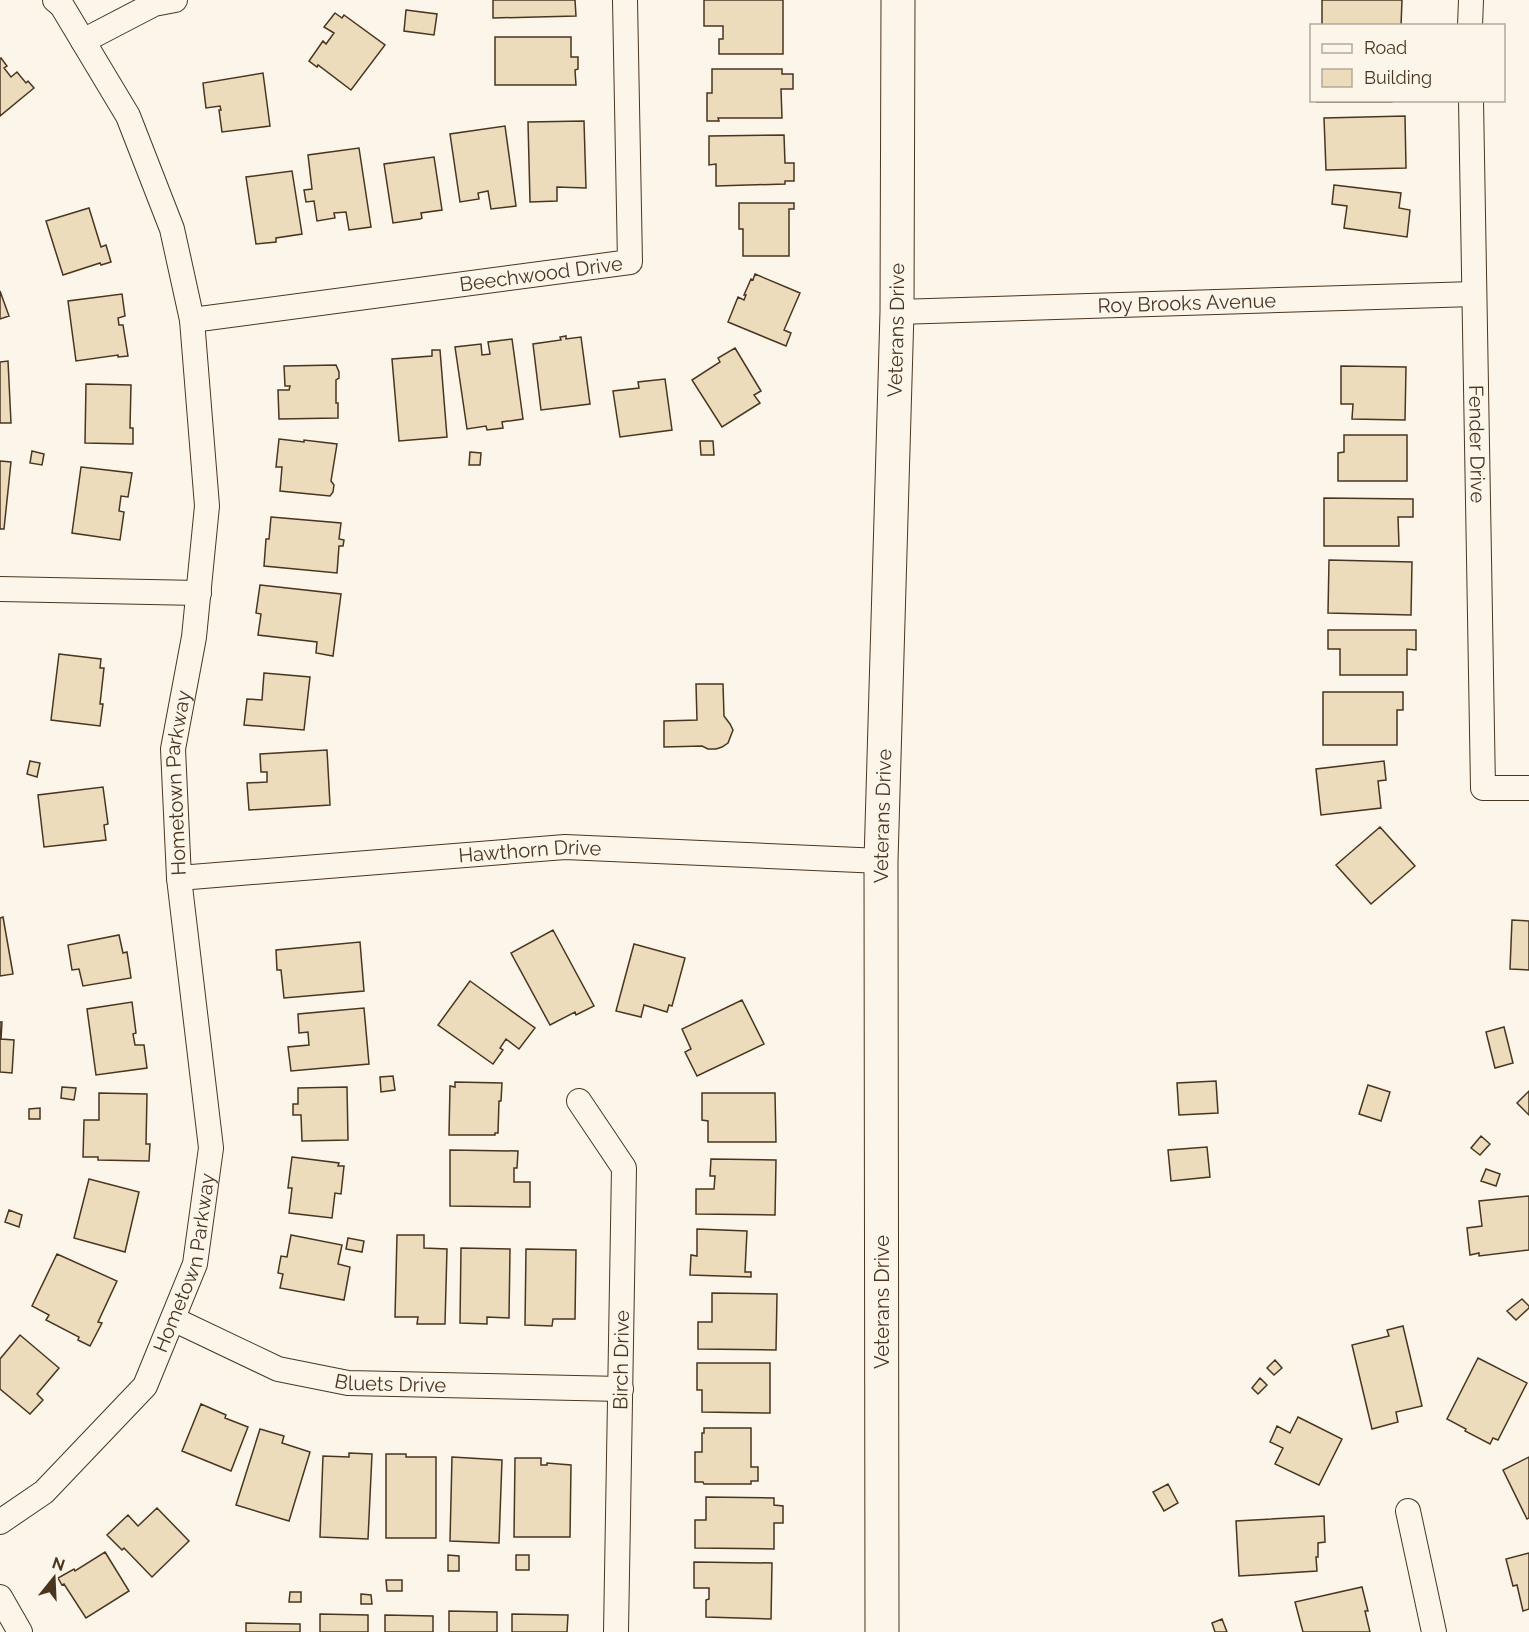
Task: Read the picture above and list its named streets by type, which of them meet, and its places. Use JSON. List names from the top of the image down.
{
  "streets": {
    "main road": ["Veterans Drive"],
    "street": [
      "Beechwood Drive",
      "Roy Brooks Avenue",
      "Fender Drive",
      "Hometown Parkway",
      "Hawthorn Drive",
      "Birch Drive",
      "Bluets Drive"
    ]
  },
  "crossings": [
    ["Beechwood Drive", "Hometown Parkway"],
    ["Roy Brooks Avenue", "Veterans Drive"],
    ["Roy Brooks Avenue", "Fender Drive"],
    ["Veterans Drive", "Hawthorn Drive"],
    ["Hometown Parkway", "Hawthorn Drive"],
    ["Hometown Parkway", "Bluets Drive"],
    ["Birch Drive", "Bluets Drive"]
  ],
  "legend": ["Road", "Building"],
  "north": "top"
}
